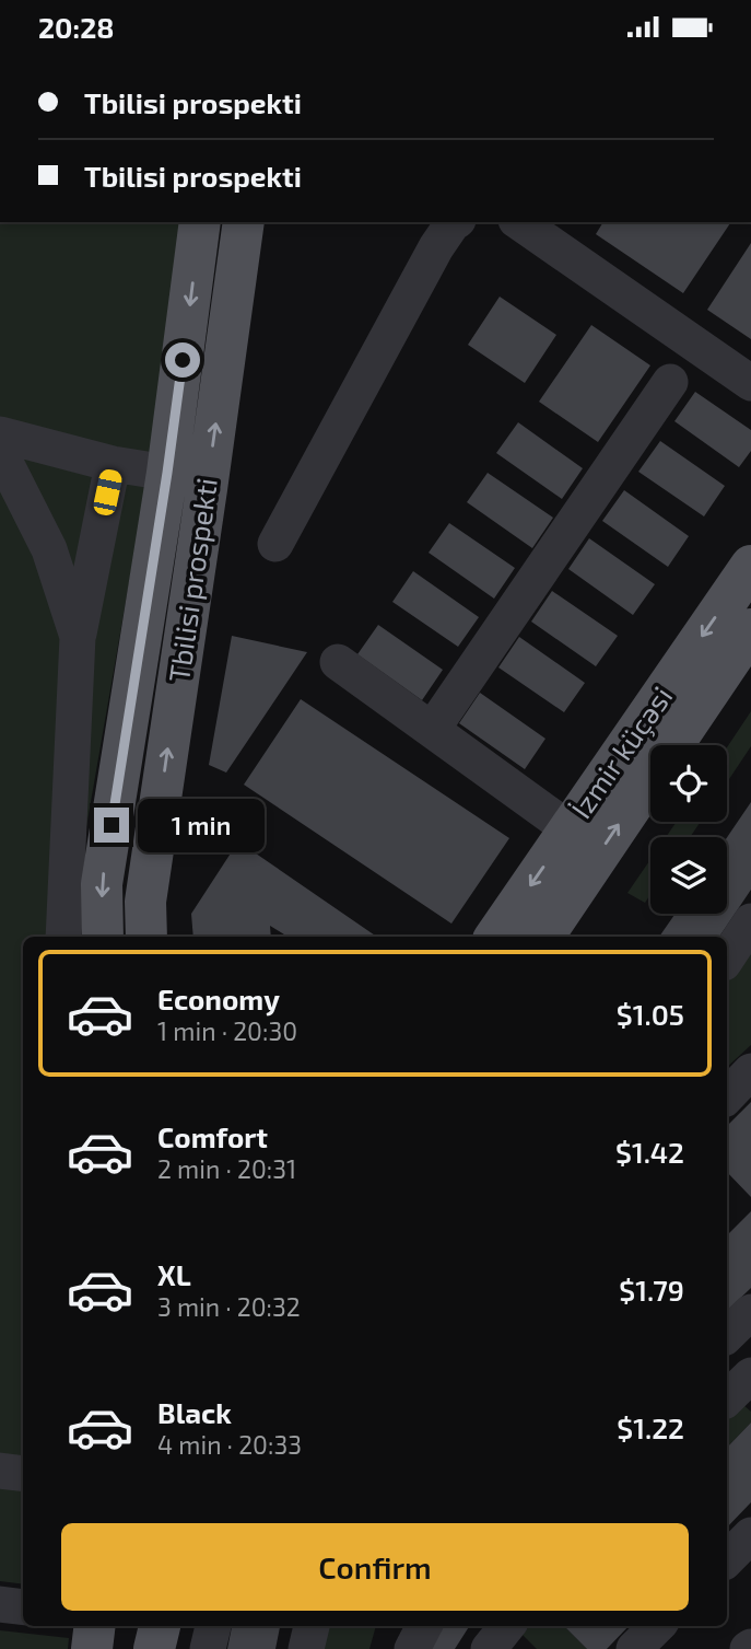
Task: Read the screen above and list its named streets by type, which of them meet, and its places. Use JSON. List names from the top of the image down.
{
  "streets": {
    "main road": ["Tbilisi prospekti", "İzmir küçəsi"]
  },
  "page": {
    "status": "20:28",
    "banner": ["Tbilisi prospekti", "Tbilisi prospekti"],
    "bubble": "1 min",
    "list": [
      {
        "name": "Economy",
        "note": "1 min · 20:30",
        "value": "$1.05"
      },
      {
        "name": "Comfort",
        "note": "2 min · 20:31",
        "value": "$1.42"
      },
      {
        "name": "XL",
        "note": "3 min · 20:32",
        "value": "$1.79"
      },
      {
        "name": "Black",
        "note": "4 min · 20:33",
        "value": "$1.22"
      }
    ],
    "buttons": "Confirm"
  }
}
